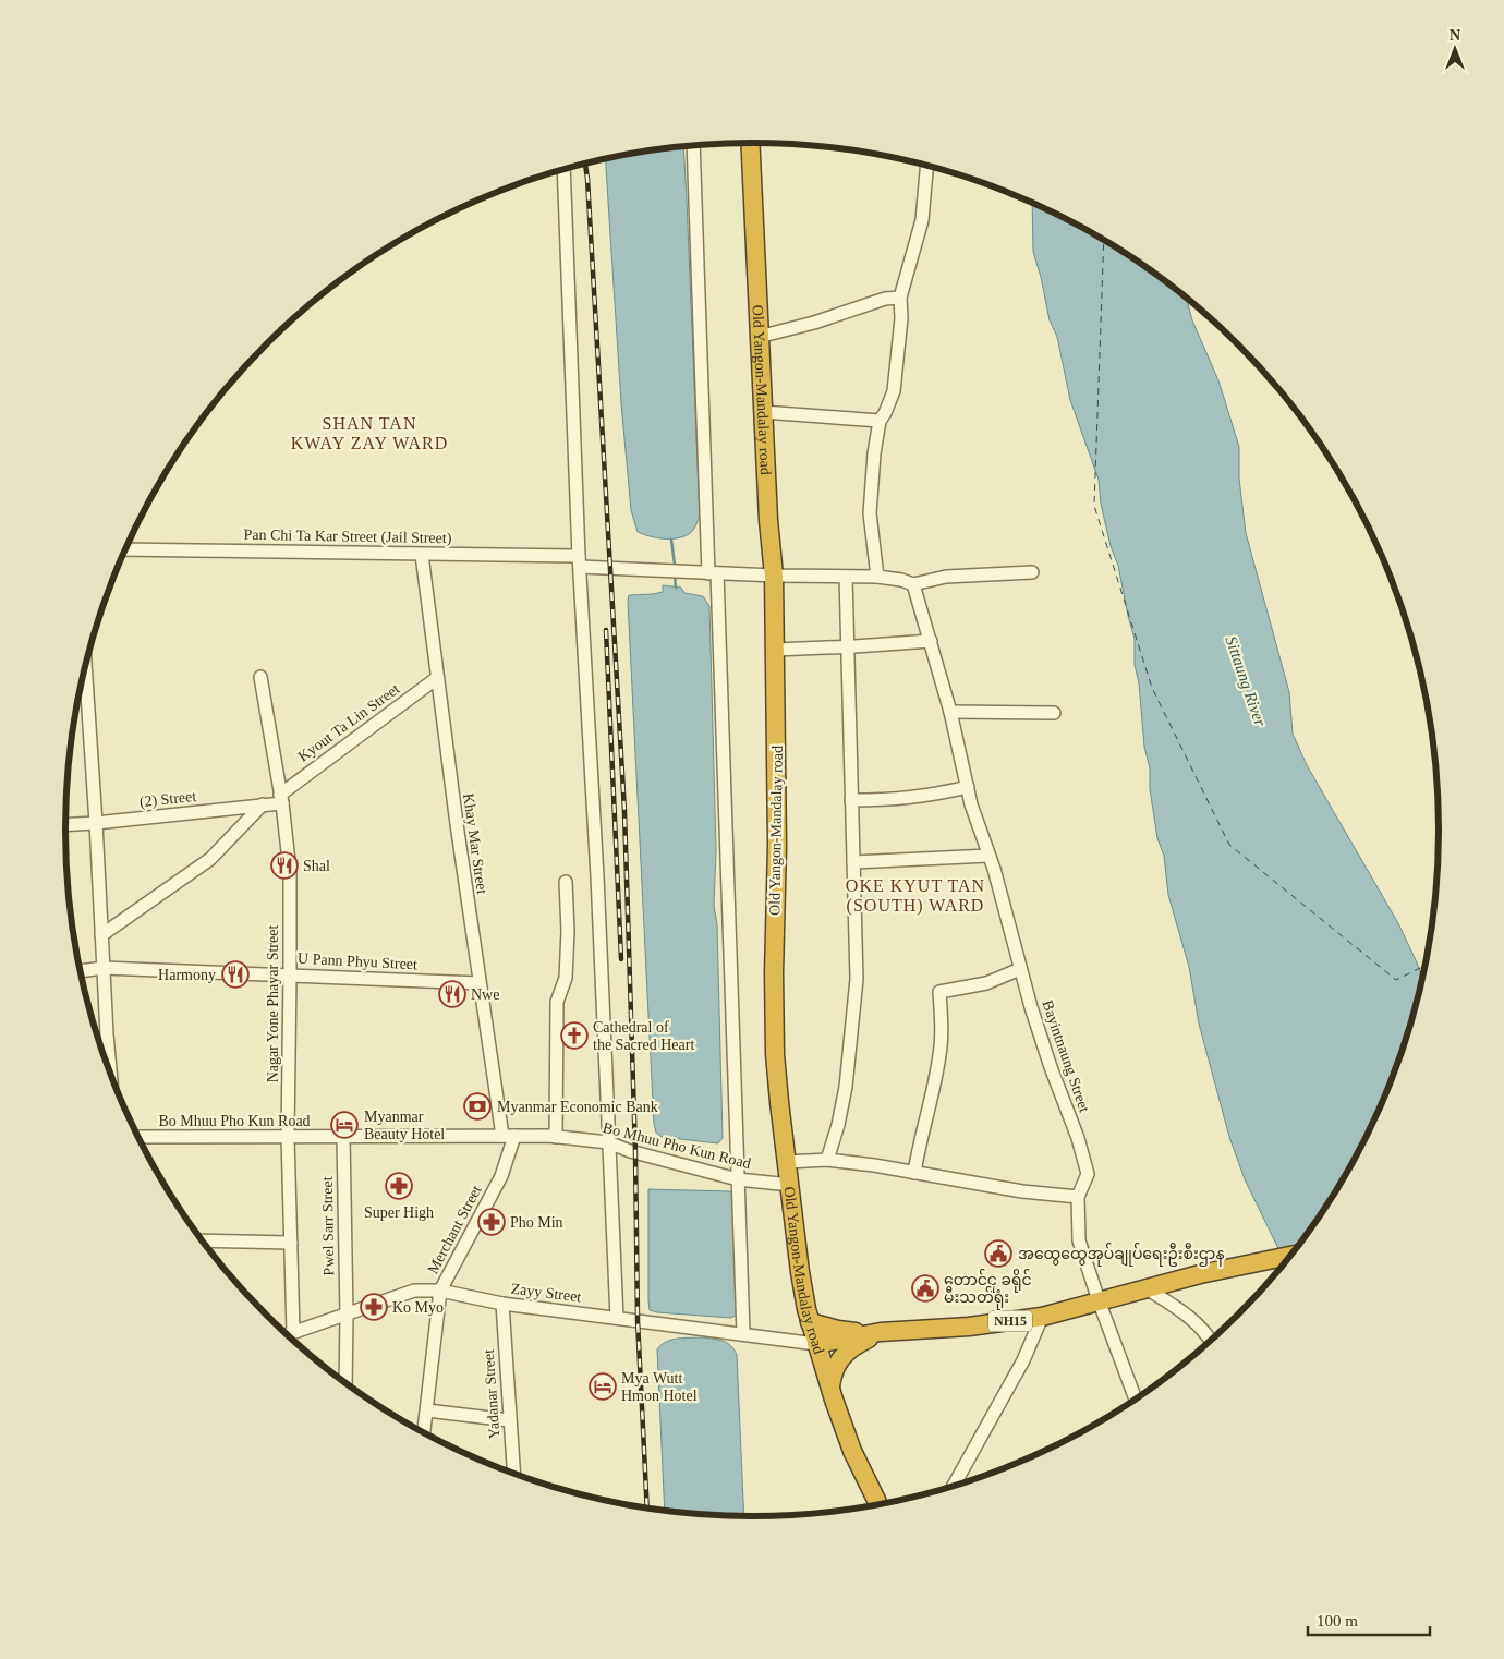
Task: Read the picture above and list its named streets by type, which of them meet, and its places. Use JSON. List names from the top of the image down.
{
  "streets": {
    "highway": ["Old Yangon-Mandalay road", "NH15"],
    "street": [
      "Pan Chi Ta Kar Street (Jail Street)",
      "Kyout Ta Lin Street",
      "(2) Street",
      "Khay Mar Street",
      "U Pann Phyu Street",
      "Nagar Yone Phayar Street",
      "Bayintnaung Street",
      "Bo Mhuu Pho Kun Road",
      "Pwel Sarr Street",
      "Merchant Street",
      "Zayy Street",
      "Yadanar Street"
    ]
  },
  "crossings": [
    ["Old Yangon-Mandalay road", "Pan Chi Ta Kar Street (Jail Street)"],
    ["Old Yangon-Mandalay road", "Bo Mhuu Pho Kun Road"],
    ["Old Yangon-Mandalay road", "Zayy Street"],
    ["Old Yangon-Mandalay road", "NH15"],
    ["Pan Chi Ta Kar Street (Jail Street)", "Khay Mar Street"],
    ["Pan Chi Ta Kar Street (Jail Street)", "Bayintnaung Street"],
    ["Kyout Ta Lin Street", "(2) Street"],
    ["Kyout Ta Lin Street", "Khay Mar Street"],
    ["Kyout Ta Lin Street", "Nagar Yone Phayar Street"],
    ["(2) Street", "Nagar Yone Phayar Street"],
    ["Khay Mar Street", "U Pann Phyu Street"],
    ["Khay Mar Street", "Bo Mhuu Pho Kun Road"],
    ["Khay Mar Street", "Merchant Street"],
    ["U Pann Phyu Street", "Nagar Yone Phayar Street"],
    ["Nagar Yone Phayar Street", "Bo Mhuu Pho Kun Road"],
    ["Nagar Yone Phayar Street", "Zayy Street"],
    ["Bayintnaung Street", "NH15"],
    ["Bo Mhuu Pho Kun Road", "Pwel Sarr Street"],
    ["Bo Mhuu Pho Kun Road", "Merchant Street"],
    ["Pwel Sarr Street", "Zayy Street"],
    ["Merchant Street", "Zayy Street"],
    ["Zayy Street", "NH15"],
    ["Zayy Street", "Yadanar Street"]
  ],
  "districts": ["SHAN TAN KWAY ZAY WARD", "OKE KYUT TAN (SOUTH) WARD"],
  "water": ["Sittaung River"],
  "places": {
    "restaurant": ["Shal", "Harmony", "Nwe"],
    "church": ["Cathedral of the Sacred Heart"],
    "bank": ["Myanmar Economic Bank"],
    "hotel": ["Myanmar Beauty Hotel", "Mya Wutt Hmon Hotel"],
    "pharmacy": ["Super High", "Pho Min", "Ko Myo"],
    "public building": ["အထွေထွေအုပ်ချုပ်ရေးဦးစီးဌာန", "တောင်ငူ ခရိုင် မီးသတ်ရုံး"]
  },
  "scale_bar": "100 m",
  "north": "top"
}
